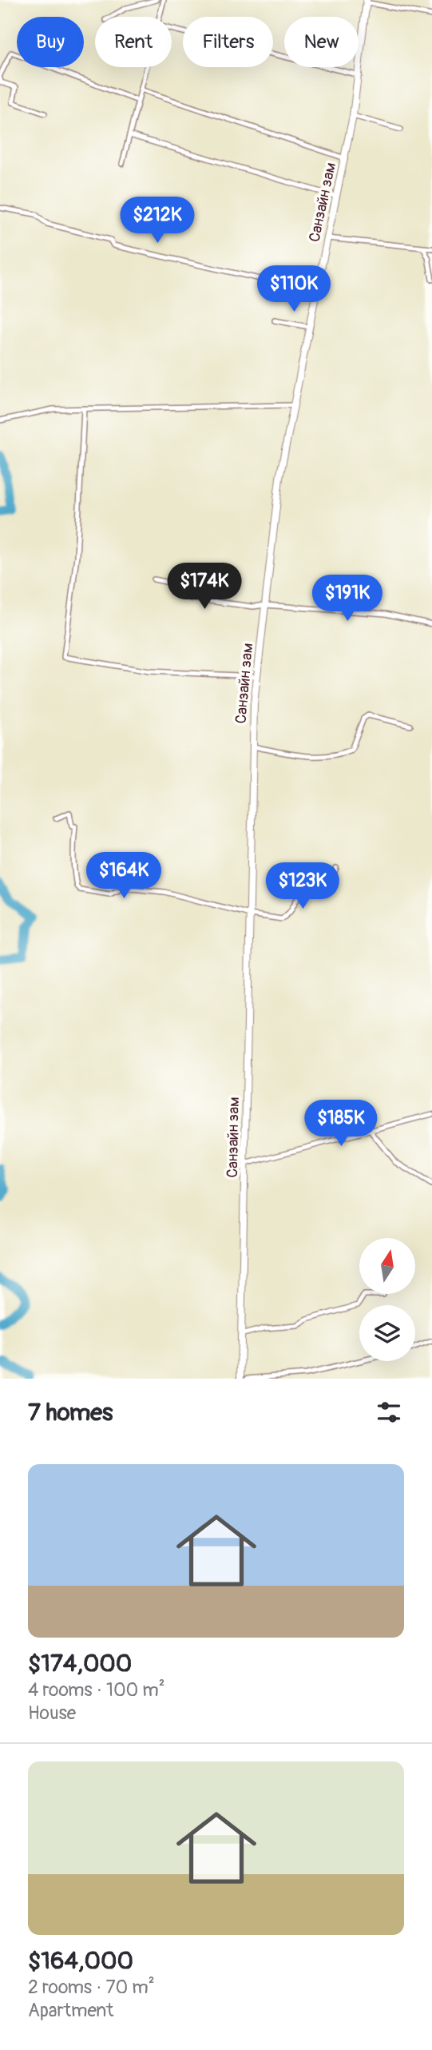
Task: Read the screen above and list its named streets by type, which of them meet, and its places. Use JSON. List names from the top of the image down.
{
  "streets": {
    "main road": ["Санзайн зам"]
  },
  "north": "top",
  "page": {
    "chip": [
      "Buy",
      "Rent",
      "Filters",
      "New"
    ],
    "price": [
      "$212K",
      "$110K",
      "$174K",
      "$191K",
      "$164K",
      "$123K",
      "$185K"
    ],
    "heading": "7 homes",
    "list": [
      {
        "name": "$174,000",
        "note": "4 rooms · 100 m² · House"
      },
      {
        "name": "$164,000",
        "note": "2 rooms · 70 m² · Apartment"
      }
    ]
  }
}
